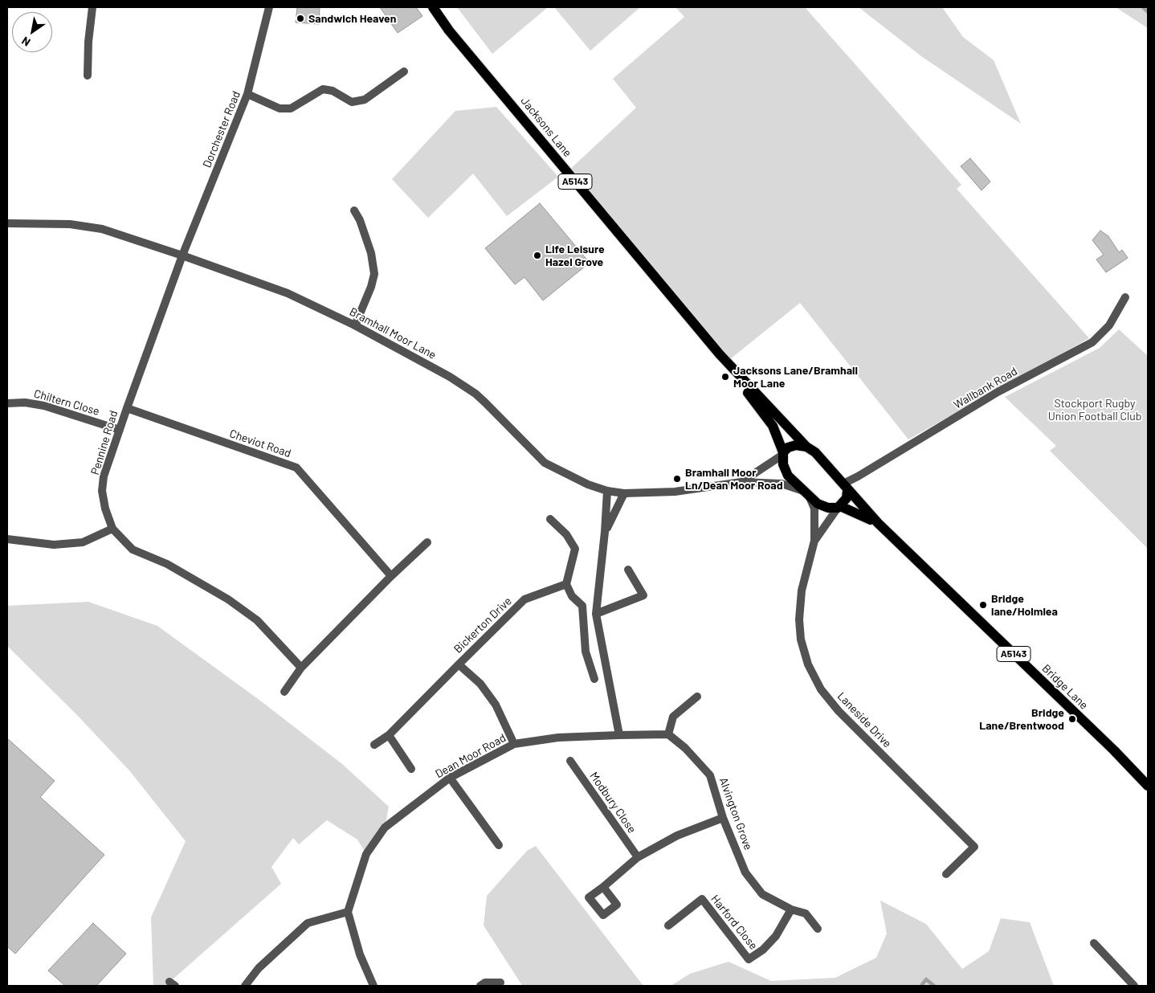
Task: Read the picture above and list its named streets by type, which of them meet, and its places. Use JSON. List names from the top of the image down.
{
  "streets": {
    "main road": ["Jacksons Lane", "A5143", "Bridge Lane"],
    "street": [
      "Dorchester Road",
      "Bramhall Moor Lane",
      "Wallbank Road",
      "Chiltern Close",
      "Pennine Road",
      "Cheviot Road",
      "Bickerton Drive",
      "Laneside Drive",
      "Dean Moor Road",
      "Modbury Close",
      "Alvington Grove",
      "Harford Close"
    ]
  },
  "crossings": [
    ["Jacksons Lane", "Bramhall Moor Lane"],
    ["Jacksons Lane", "Wallbank Road"],
    ["Jacksons Lane", "Bridge Lane"],
    ["Jacksons Lane", "Laneside Drive"],
    ["Dorchester Road", "Bramhall Moor Lane"],
    ["Dorchester Road", "Pennine Road"],
    ["Bramhall Moor Lane", "Pennine Road"],
    ["Bramhall Moor Lane", "Bridge Lane"],
    ["Bramhall Moor Lane", "Laneside Drive"],
    ["Wallbank Road", "Bridge Lane"],
    ["Chiltern Close", "Pennine Road"],
    ["Pennine Road", "Cheviot Road"],
    ["Bickerton Drive", "Dean Moor Road"],
    ["Bridge Lane", "Laneside Drive"],
    ["Alvington Grove", "Harford Close"]
  ],
  "parks": ["Stockport Rugby Union Football Club"],
  "places": [
    "Sandwich Heaven",
    "Life Leisure Hazel Grove",
    "Jacksons Lane/Bramhall Moor Lane",
    "Bramhall Moor Ln/Dean Moor Road",
    "Bridge lane/Holmlea",
    "Bridge Lane/Brentwood"
  ],
  "north": "bottom left"
}
